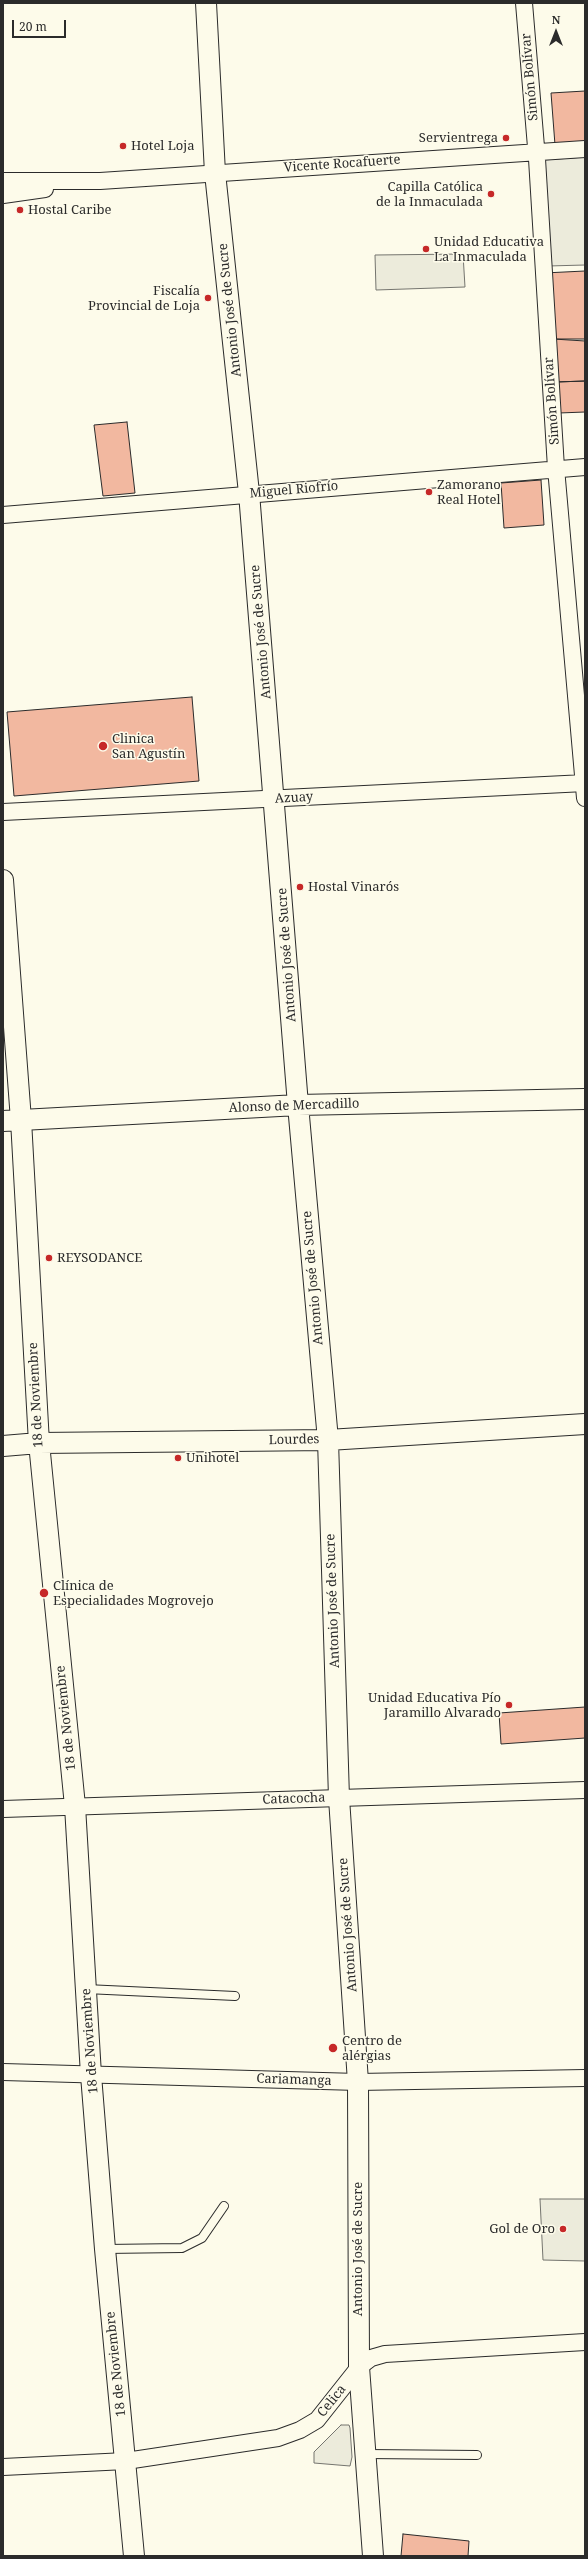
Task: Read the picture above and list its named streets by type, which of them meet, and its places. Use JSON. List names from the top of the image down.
{
  "streets": {
    "street": [
      "Simón Bolívar",
      "Vicente Rocafuerte",
      "Antonio José de Sucre",
      "Miguel Riofrío",
      "Azuay",
      "Alonso de Mercadillo",
      "18 de Noviembre",
      "Lourdes",
      "Catacocha",
      "Cariamanga",
      "Celica"
    ]
  },
  "crossings": [
    ["Simón Bolívar", "Vicente Rocafuerte"],
    ["Simón Bolívar", "Miguel Riofrío"],
    ["Simón Bolívar", "Azuay"],
    ["Vicente Rocafuerte", "Antonio José de Sucre"],
    ["Antonio José de Sucre", "Miguel Riofrío"],
    ["Antonio José de Sucre", "Azuay"],
    ["Antonio José de Sucre", "Alonso de Mercadillo"],
    ["Antonio José de Sucre", "Lourdes"],
    ["Antonio José de Sucre", "Catacocha"],
    ["Antonio José de Sucre", "Cariamanga"],
    ["Antonio José de Sucre", "Celica"],
    ["Alonso de Mercadillo", "18 de Noviembre"],
    ["18 de Noviembre", "Lourdes"],
    ["18 de Noviembre", "Catacocha"],
    ["18 de Noviembre", "Cariamanga"],
    ["18 de Noviembre", "Celica"]
  ],
  "places": [
    "Servientrega",
    "Hotel Loja",
    "Capilla Católica de la Inmaculada",
    "Hostal Caribe",
    "Unidad Educativa La Inmaculada",
    "Fiscalía Provincial de Loja",
    "Zamorano Real Hotel",
    "Clinica San Agustín",
    "Hostal Vinarós",
    "REYSODANCE",
    "Unihotel",
    "Clínica de Especialidades Mogrovejo",
    "Unidad Educativa Pío Jaramillo Alvarado",
    "Centro de alérgias",
    "Gol de Oro"
  ],
  "scale_bar": "20 m",
  "north": "top"
}
